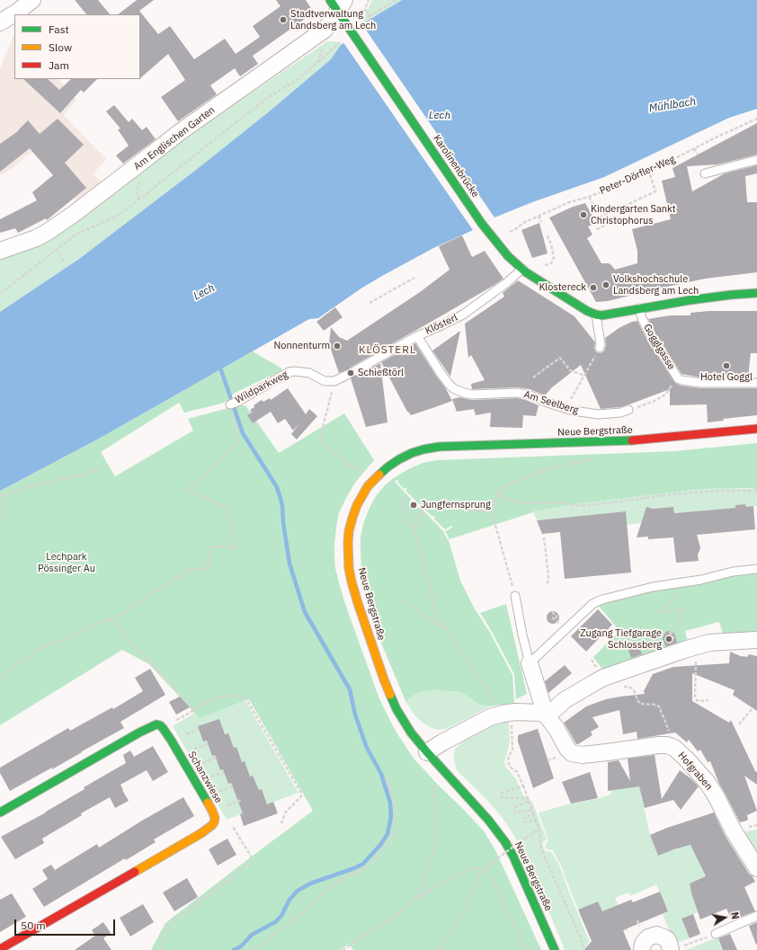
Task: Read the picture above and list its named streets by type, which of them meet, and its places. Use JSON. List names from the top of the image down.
{
  "streets": {
    "main road": ["Karolinenbrücke", "Neue Bergstraße", "Schanzwiese"],
    "street": ["Am Englischen Garten", "Hofgraben"],
    "lane": [
      "Klösterl",
      "Gogglgasse",
      "Wildparkweg",
      "Am Seelberg"
    ],
    "path": ["Peter-Dörfler-Weg"]
  },
  "crossings": [
    ["Am Englischen Garten", "Karolinenbrücke"],
    ["Karolinenbrücke", "Klösterl"],
    ["Klösterl", "Wildparkweg"],
    ["Klösterl", "Am Seelberg"]
  ],
  "districts": ["KLÖSTERL"],
  "water": ["Mühlbach", "Lech"],
  "parks": ["Lechpark Pössinger Au"],
  "places": [
    "Stadtverwaltung Landsberg am Lech",
    "Kindergarten Sankt Christophorus",
    "Volkshochschule Landsberg am Lech",
    "Klostereck",
    "Nonnenturm",
    "Hotel Goggl",
    "Schießtörl",
    "Jungfernsprung",
    "Zugang Tiefgarage Schlossberg"
  ],
  "legend": ["Fast", "Slow", "Jam"],
  "scale_bar": "50 m",
  "north": "right"
}
